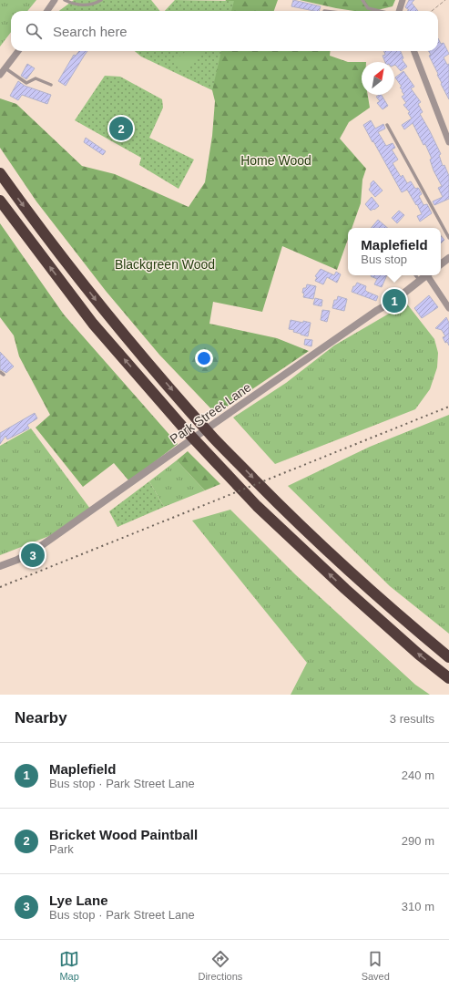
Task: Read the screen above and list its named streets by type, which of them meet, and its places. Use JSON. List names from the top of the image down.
{
  "streets": {
    "street": ["Park Street Lane"]
  },
  "parks": ["Home Wood", "Blackgreen Wood"],
  "north": "top right",
  "page": {
    "search": "Search here",
    "pins": ["2", "1", "3"],
    "popup": ["Maplefield", "Bus stop"],
    "heading": ["Nearby", "3 results"],
    "list": [
      {
        "mark": "1",
        "name": "Maplefield",
        "note": "Bus stop · Park Street Lane",
        "value": "240 m"
      },
      {
        "mark": "2",
        "name": "Bricket Wood Paintball",
        "note": "Park",
        "value": "290 m"
      },
      {
        "mark": "3",
        "name": "Lye Lane",
        "note": "Bus stop · Park Street Lane",
        "value": "310 m"
      }
    ],
    "nav": ["Map", "Directions", "Saved"]
  }
}
